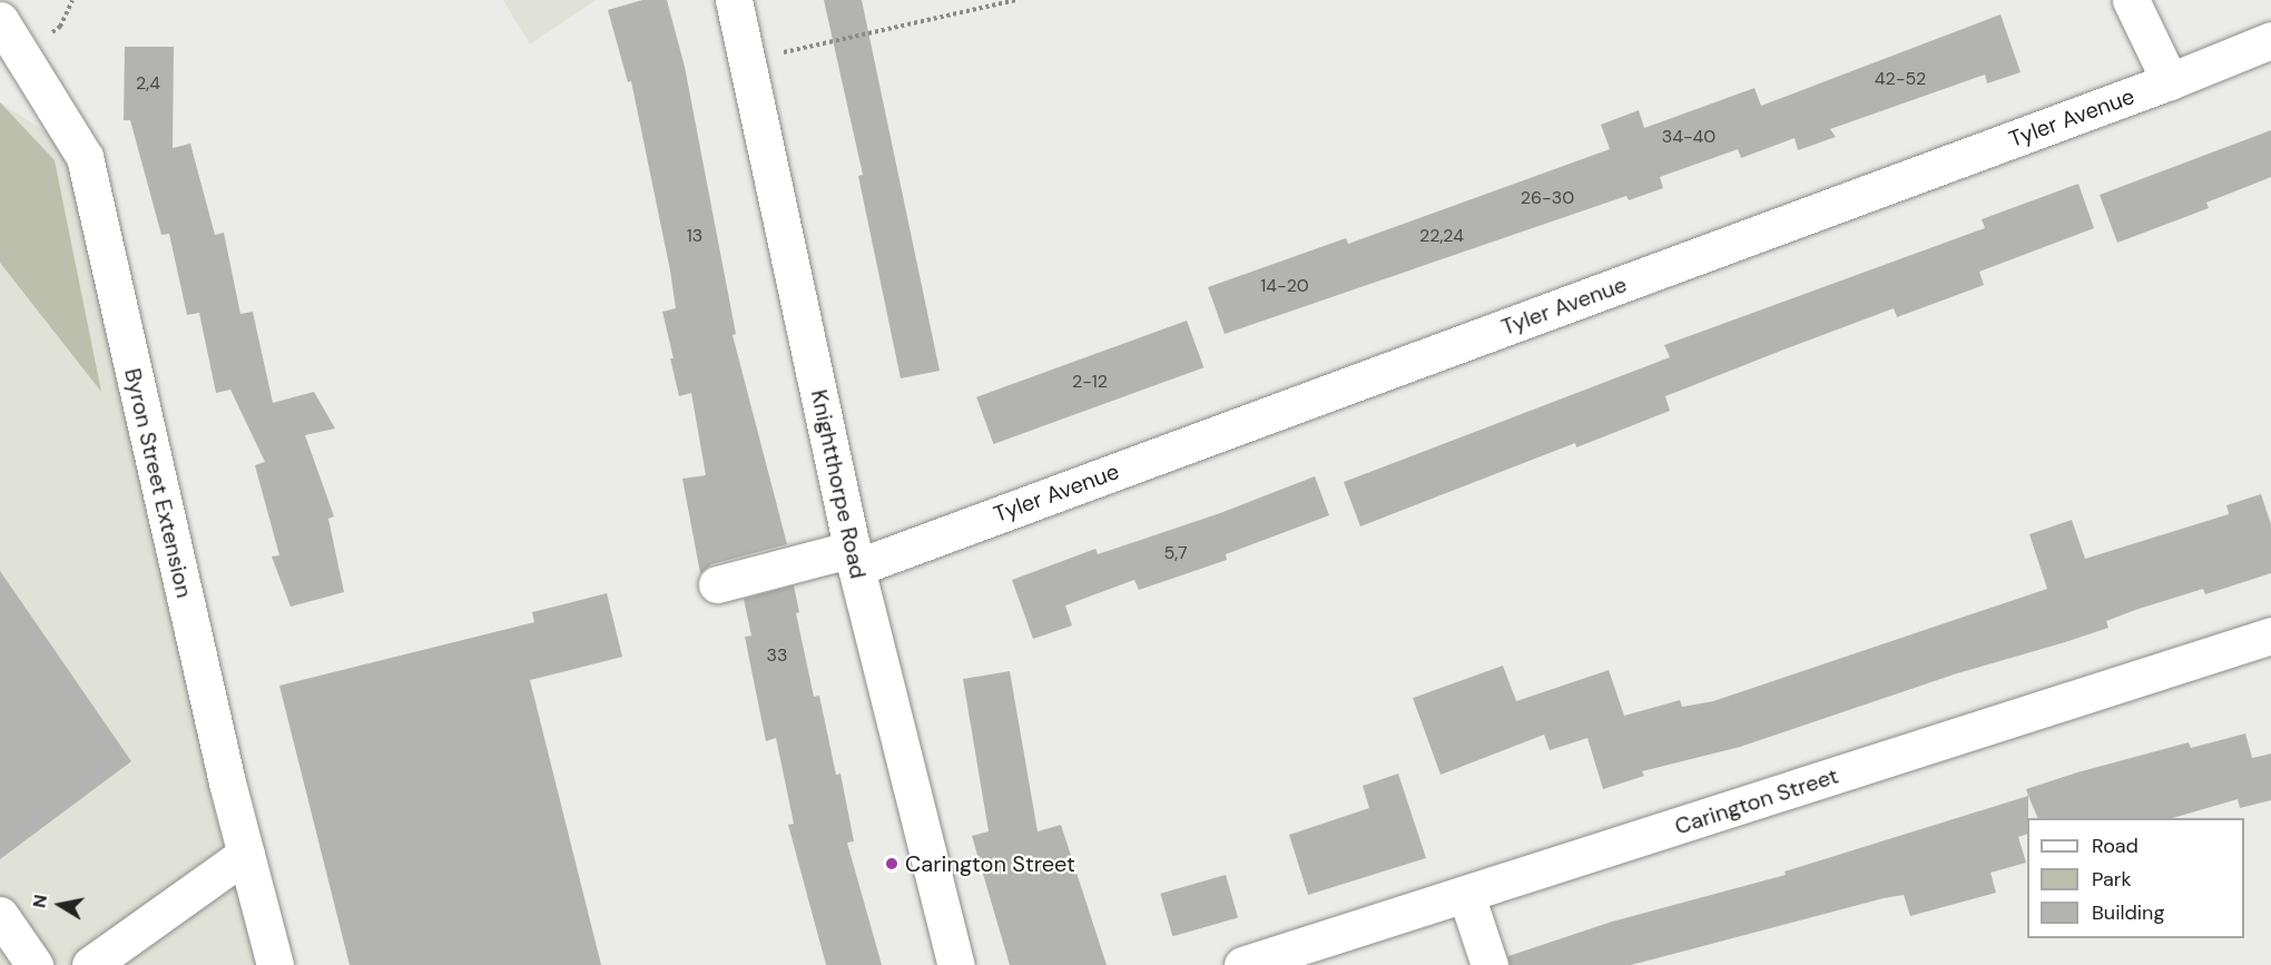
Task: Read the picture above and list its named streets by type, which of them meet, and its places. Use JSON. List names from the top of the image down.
{
  "streets": {
    "street": [
      "Tyler Avenue",
      "Byron Street Extension",
      "Knightthorpe Road",
      "Carington Street"
    ]
  },
  "crossings": [
    ["Tyler Avenue", "Knightthorpe Road"]
  ],
  "places": ["Carington Street"],
  "house_numbers": [
    "42-52",
    "2,4",
    "34-40",
    "26-30",
    "13",
    "22,24",
    "14-20",
    "2-12",
    "5,7",
    "33"
  ],
  "legend": ["Road", "Park", "Building"],
  "north": "left"
}
